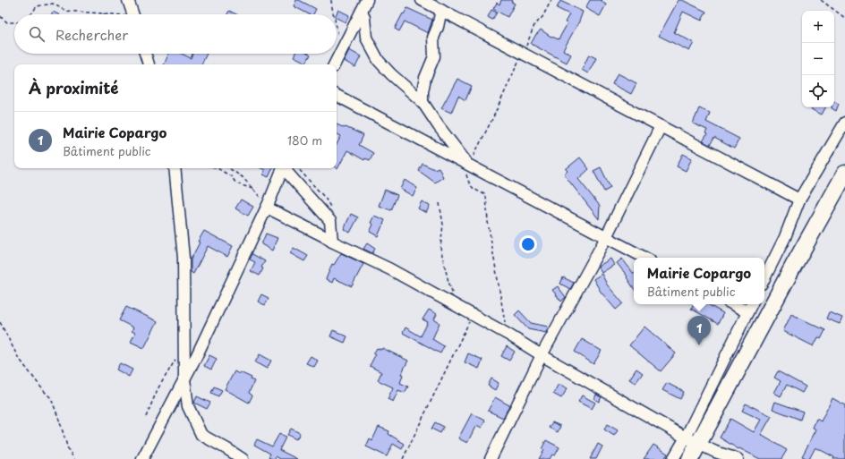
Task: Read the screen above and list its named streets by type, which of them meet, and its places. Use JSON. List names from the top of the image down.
{
  "page": {
    "map_buttons": ["+", "−"],
    "search": "Rechercher",
    "heading": "À proximité",
    "list": [
      {
        "mark": "1",
        "name": "Mairie Copargo",
        "note": "Bâtiment public",
        "value": "180 m"
      }
    ],
    "popup": ["Mairie Copargo", "Bâtiment public"],
    "pins": "1"
  }
}
